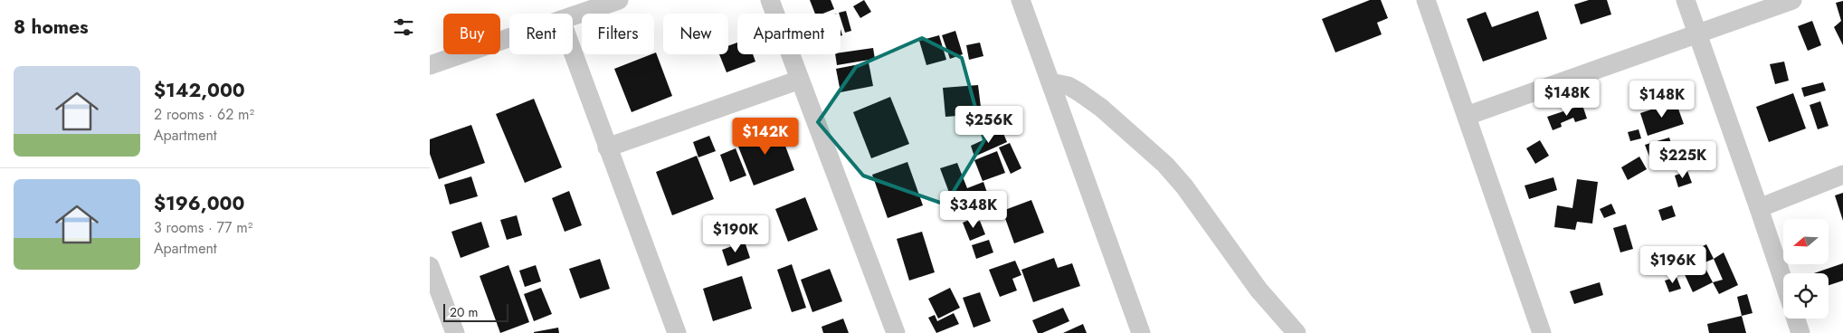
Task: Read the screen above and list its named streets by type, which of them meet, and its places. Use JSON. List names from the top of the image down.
{
  "scale_bar": "20 m",
  "north": "left",
  "page": {
    "heading": "8 homes",
    "chip": [
      "Buy",
      "Rent",
      "Filters",
      "New",
      "Apartment"
    ],
    "list": [
      {
        "name": "$142,000",
        "note": "2 rooms · 62 m² · Apartment"
      },
      {
        "name": "$196,000",
        "note": "3 rooms · 77 m² · Apartment"
      }
    ],
    "price": [
      "$148K",
      "$148K",
      "$256K",
      "$142K",
      "$225K",
      "$348K",
      "$190K",
      "$196K"
    ],
    "scale": "20 m"
  }
}
